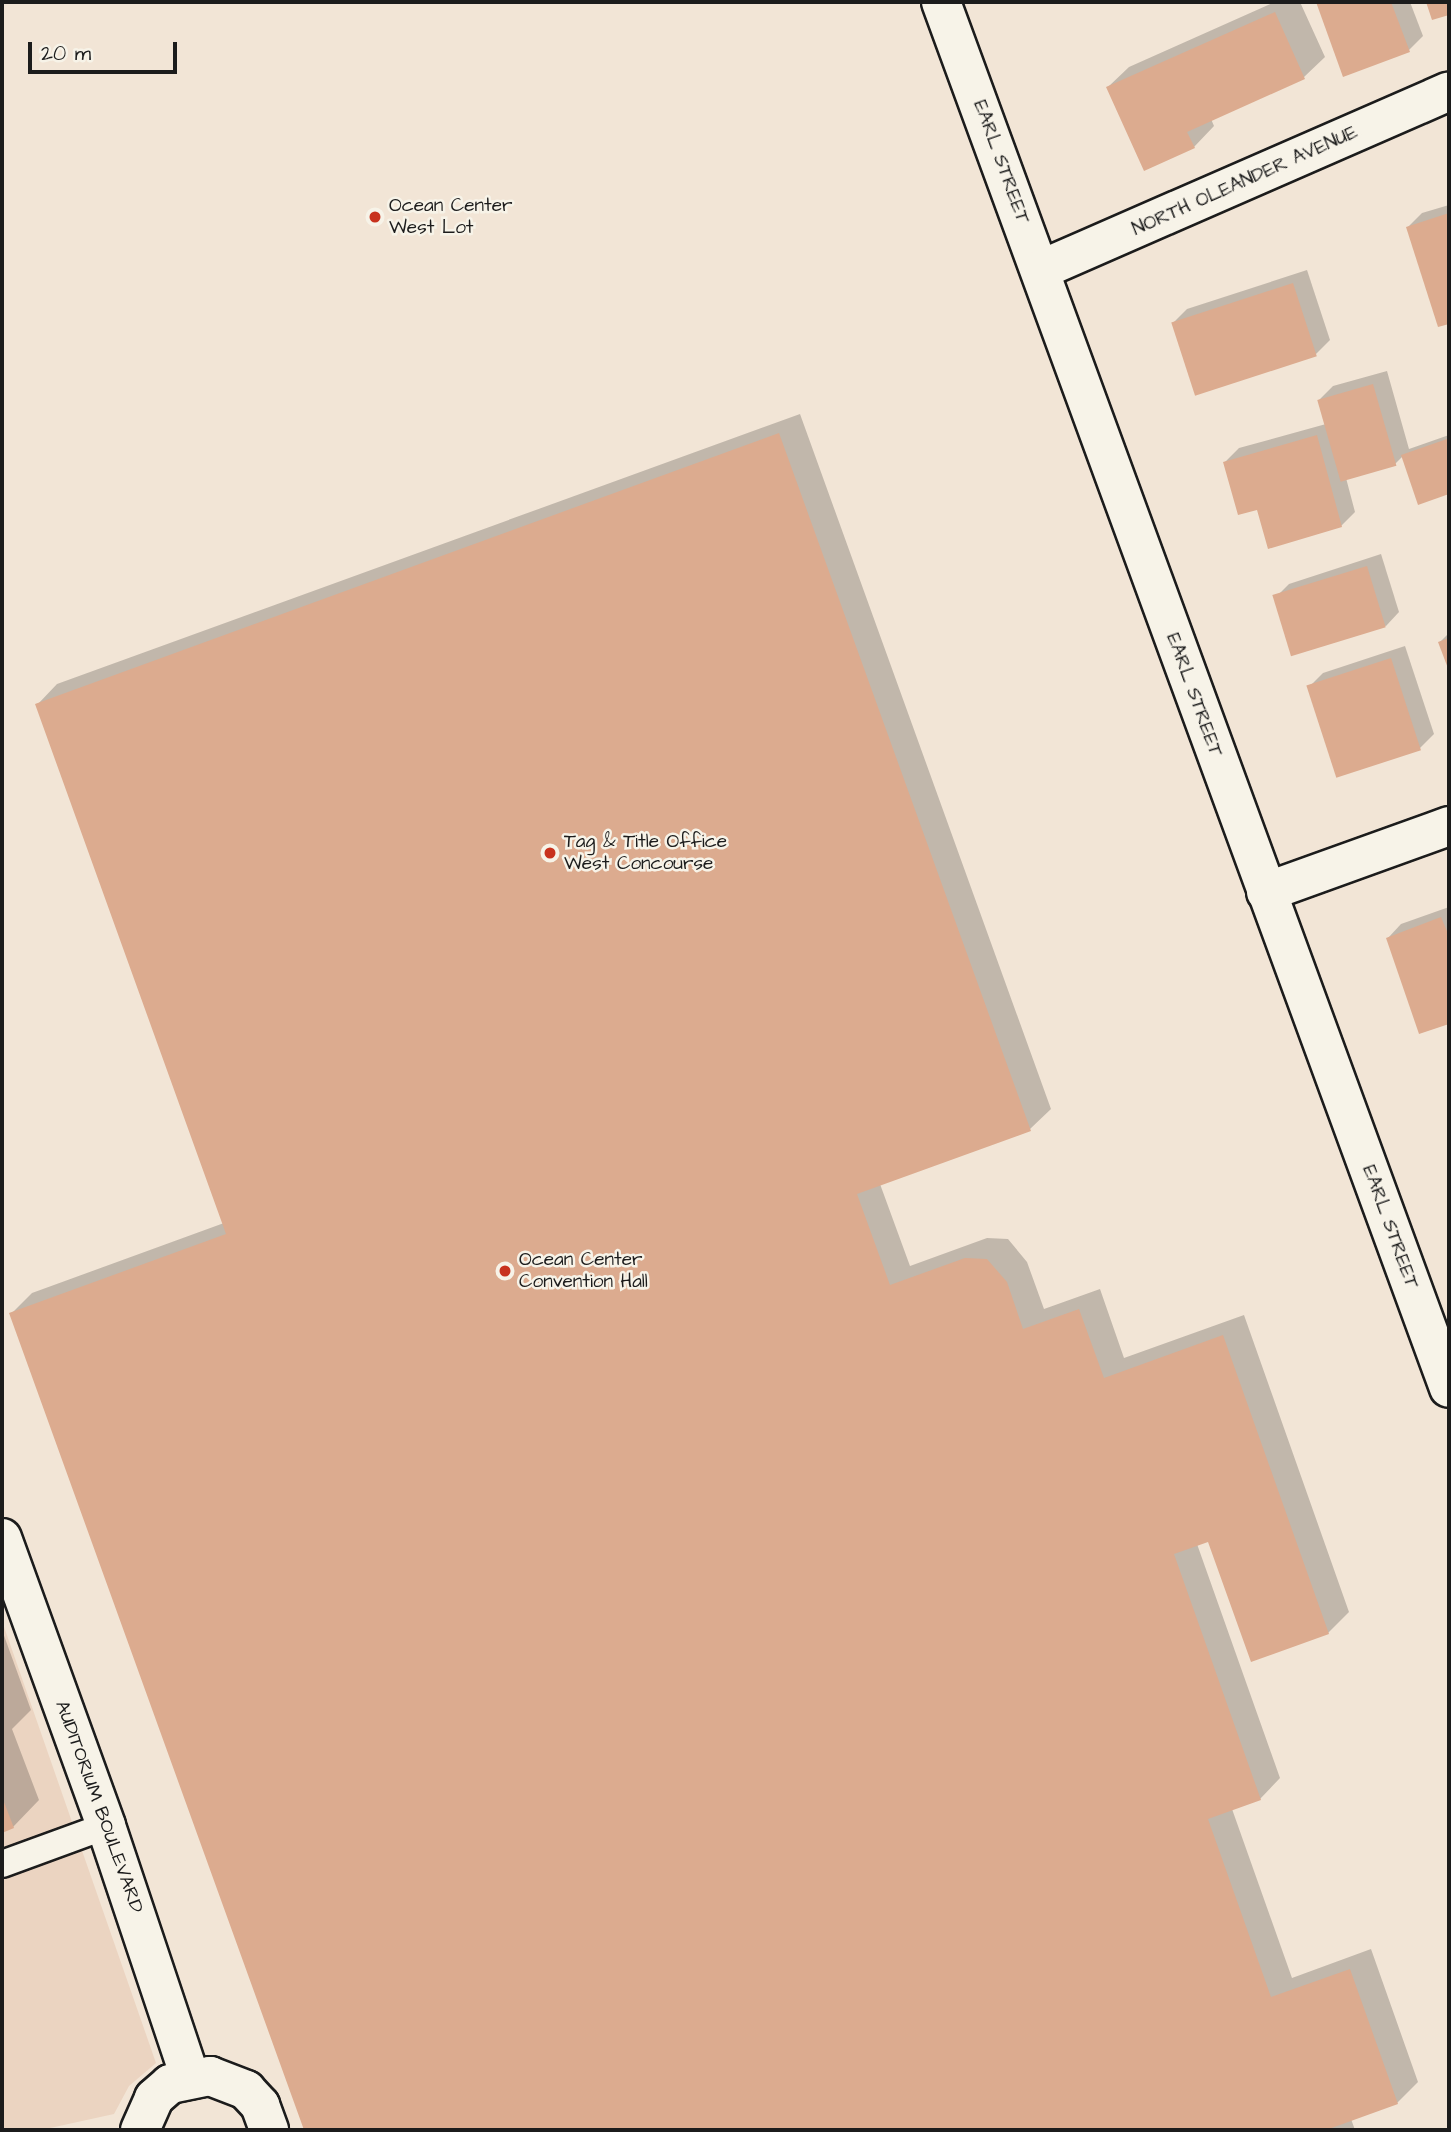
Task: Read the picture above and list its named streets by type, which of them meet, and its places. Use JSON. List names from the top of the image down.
{
  "streets": {
    "street": ["EARL STREET", "NORTH OLEANDER AVENUE", "AUDITORIUM BOULEVARD"]
  },
  "crossings": [
    ["EARL STREET", "NORTH OLEANDER AVENUE"]
  ],
  "places": ["Ocean Center West Lot", "Tag & Title Office West Concourse", "Ocean Center Convention Hall"],
  "scale_bar": "20 m"
}
